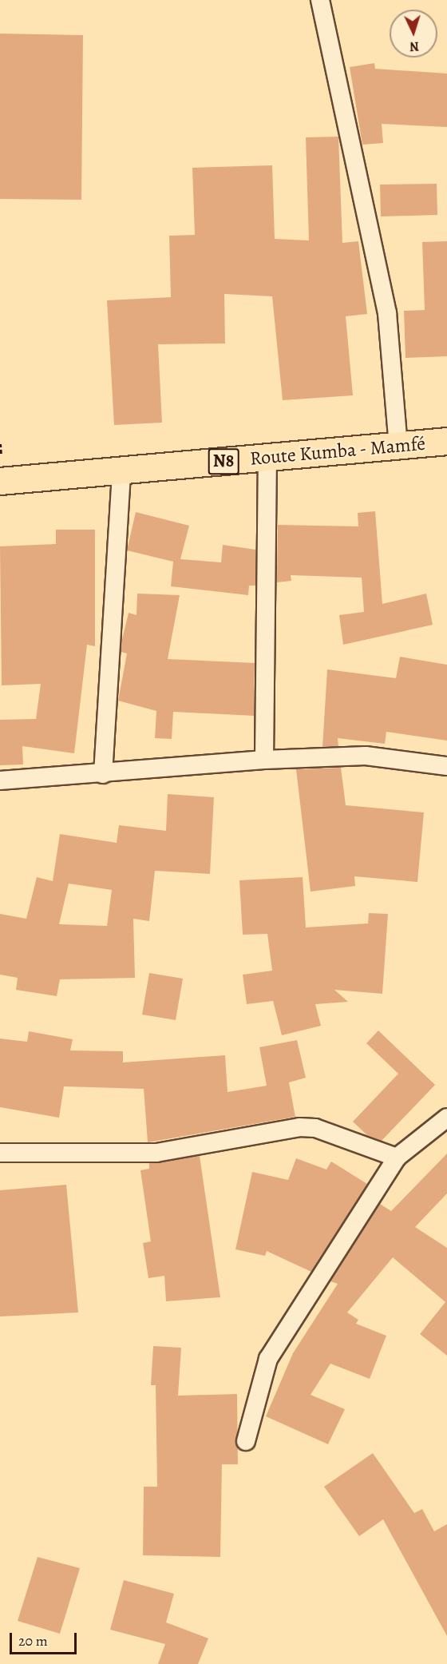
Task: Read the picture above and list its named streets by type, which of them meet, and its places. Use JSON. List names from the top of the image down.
{
  "streets": {
    "highway": ["Route Kumba - Mamfé", "N8"]
  },
  "scale_bar": "20 m",
  "north": "bottom"
}
